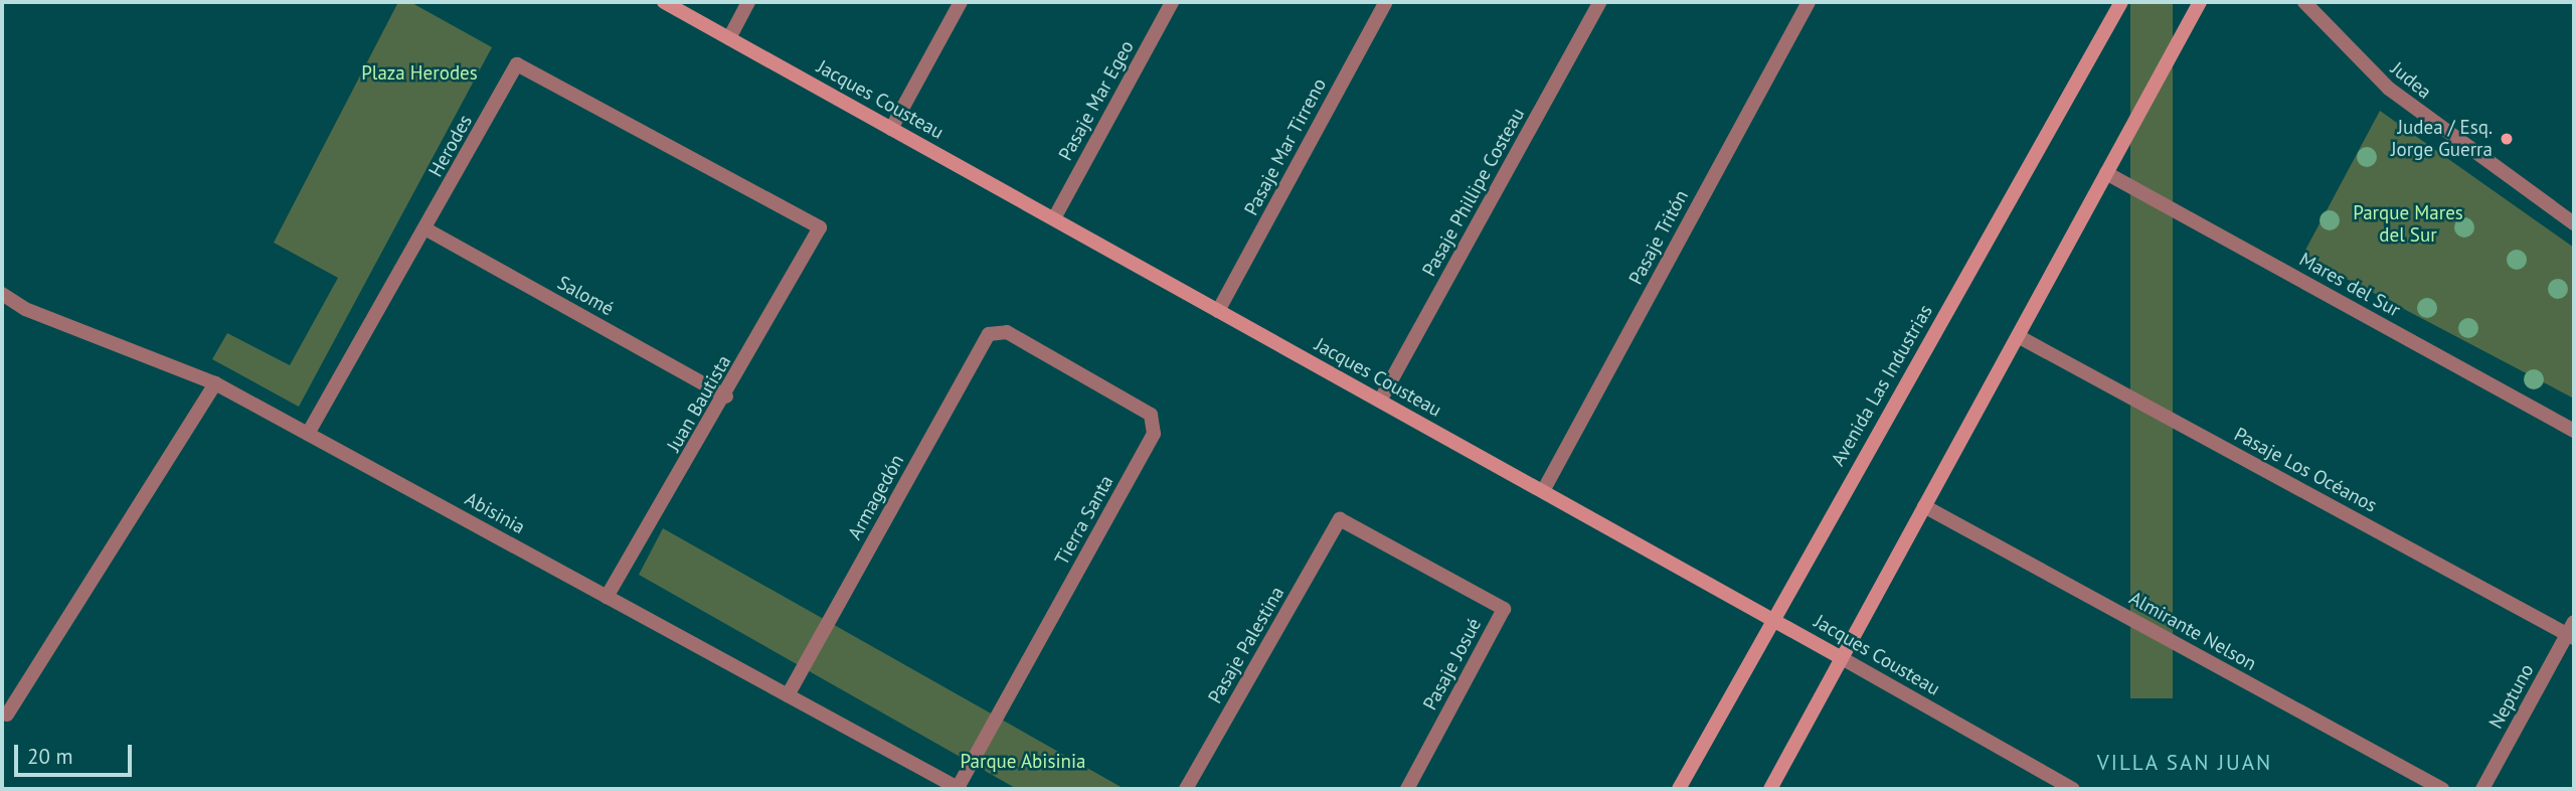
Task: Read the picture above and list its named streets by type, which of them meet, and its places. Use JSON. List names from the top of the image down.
{
  "streets": {
    "street": [
      "Judea",
      "Jacques Cousteau",
      "Pasaje Mar Egeo",
      "Herodes",
      "Pasaje Mar Tirreno",
      "Pasaje Phillipe Costeau",
      "Pasaje Tritón",
      "Mares del Sur",
      "Salomé",
      "Avenida Las Industrias",
      "Juan Bautista",
      "Pasaje Los Océanos",
      "Armagedón",
      "Abisinia",
      "Tierra Santa",
      "Almirante Nelson",
      "Pasaje Palestina",
      "Pasaje Josué",
      "Neptuno"
    ]
  },
  "crossings": [
    ["Jacques Cousteau", "Pasaje Mar Egeo"],
    ["Jacques Cousteau", "Pasaje Mar Tirreno"],
    ["Jacques Cousteau", "Pasaje Phillipe Costeau"],
    ["Jacques Cousteau", "Pasaje Tritón"],
    ["Jacques Cousteau", "Avenida Las Industrias"],
    ["Herodes", "Salomé"],
    ["Herodes", "Juan Bautista"],
    ["Herodes", "Abisinia"],
    ["Salomé", "Juan Bautista"],
    ["Juan Bautista", "Abisinia"],
    ["Pasaje Los Océanos", "Neptuno"],
    ["Armagedón", "Abisinia"],
    ["Armagedón", "Tierra Santa"],
    ["Abisinia", "Tierra Santa"],
    ["Pasaje Palestina", "Pasaje Josué"]
  ],
  "districts": ["VILLA SAN JUAN"],
  "parks": ["Plaza Herodes", "Parque Mares del Sur", "Parque Abisinia"],
  "places": ["Judea / Esq. Jorge Guerra"],
  "scale_bar": "20 m"
}
